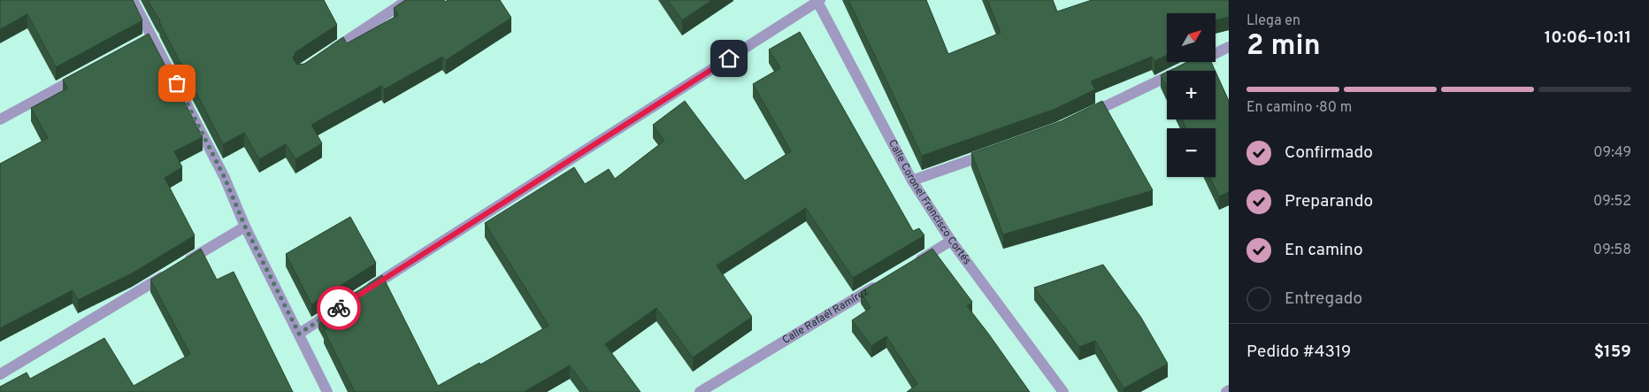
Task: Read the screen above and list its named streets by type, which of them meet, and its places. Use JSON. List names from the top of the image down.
{
  "streets": {
    "street": ["Calle Coronel Francisco Cortés", "Calle Rafaél Ramírez"]
  },
  "north": "top right",
  "page": {
    "heading": ["2 min", "Llega en", "10:06–10:11"],
    "panel": ["Pedido #4319", "$159"],
    "map_buttons": ["+", "−"],
    "bar": "En camino · 80 m",
    "list": [
      ["Confirmado", "09:49"],
      ["Preparando", "09:52"],
      ["En camino", "09:58"],
      "Entregado"
    ]
  }
}
